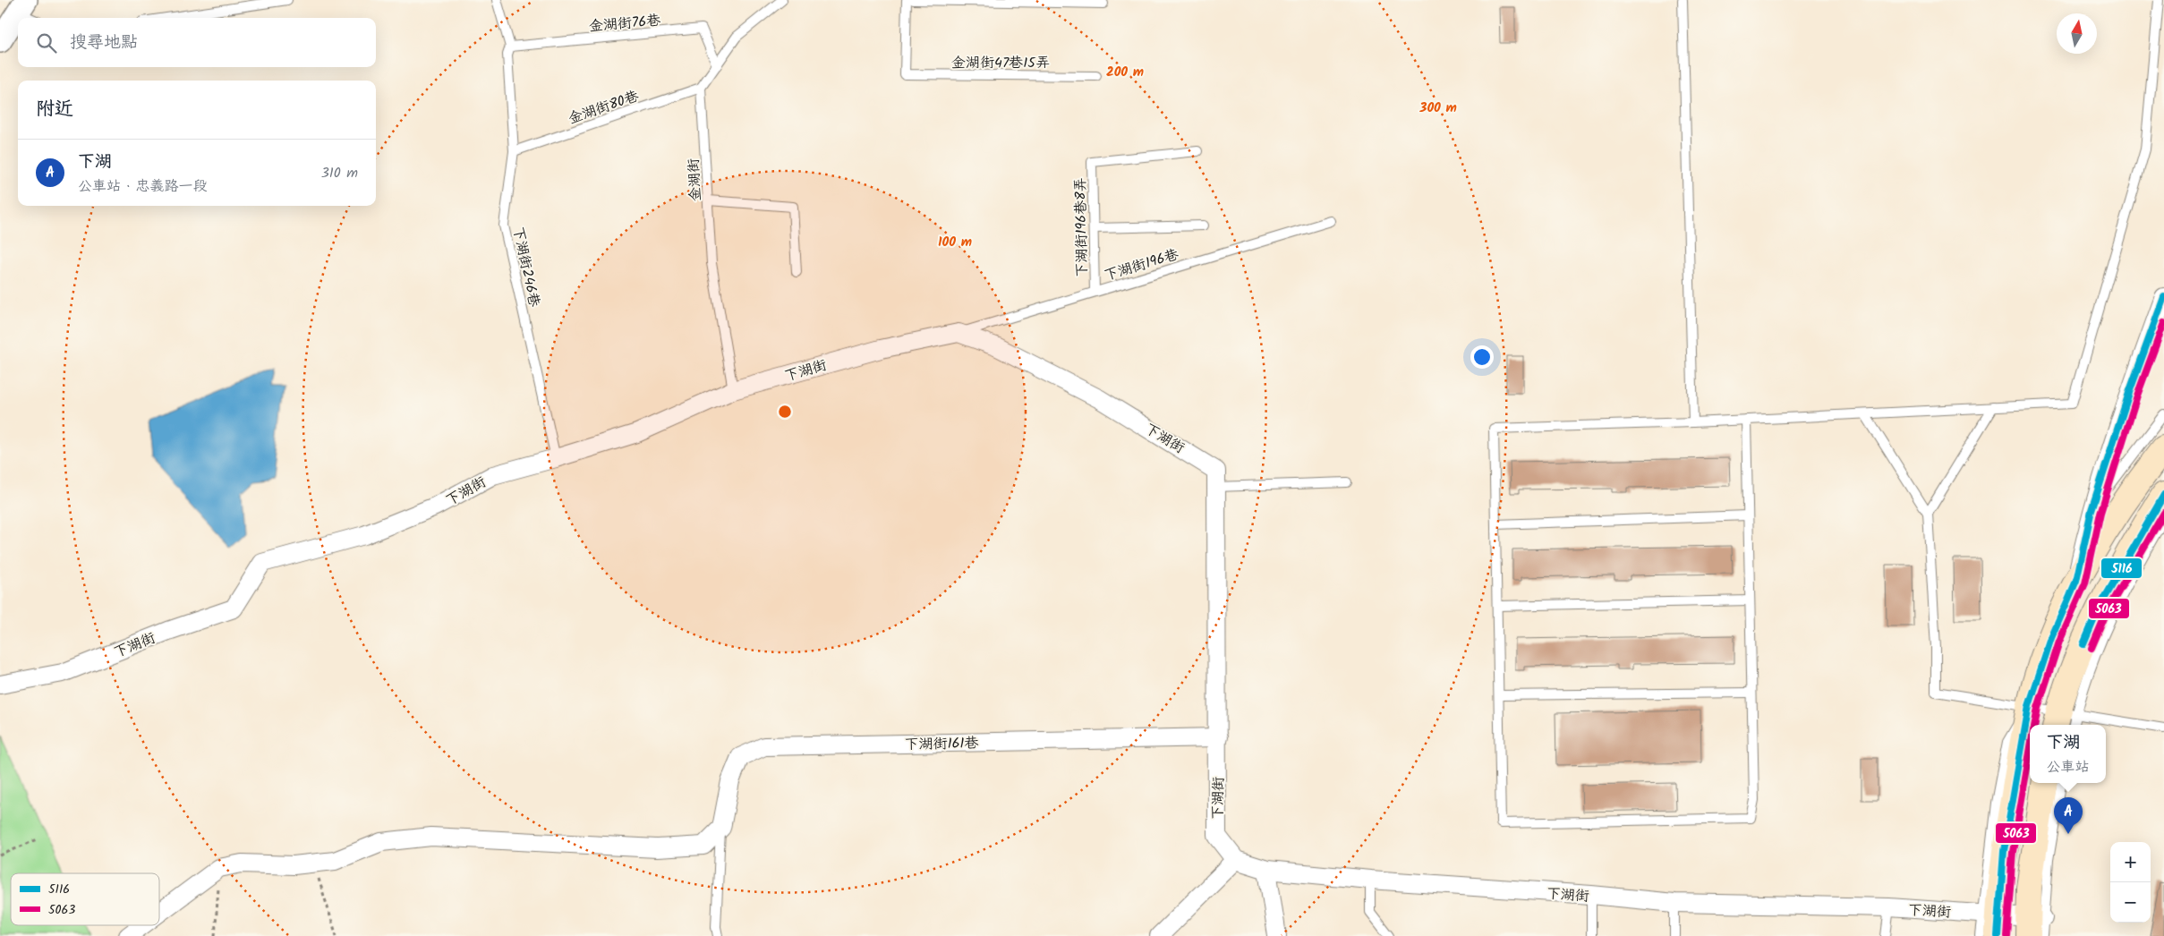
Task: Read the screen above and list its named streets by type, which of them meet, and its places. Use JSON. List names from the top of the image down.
{
  "streets": {
    "street": ["下湖街", "下湖街161巷"],
    "lane": [
      "金湖街76巷",
      "金湖街47巷15弄",
      "金湖街80巷",
      "金湖街",
      "下湖街196巷8弄",
      "下湖街196巷",
      "下湖街246巷"
    ]
  },
  "crossings": [
    ["金湖街76巷", "下湖街246巷"],
    ["金湖街80巷", "金湖街"],
    ["金湖街80巷", "下湖街246巷"],
    ["金湖街", "下湖街"],
    ["下湖街196巷8弄", "下湖街196巷"],
    ["下湖街196巷", "下湖街"],
    ["下湖街246巷", "下湖街"],
    ["下湖街", "下湖街161巷"]
  ],
  "lines": ["transit line 5116", "transit line 5063"],
  "legend": ["5116", "5063"],
  "north": "top",
  "page": {
    "search": "搜尋地點",
    "heading": "附近",
    "list": [
      {
        "mark": "A",
        "name": "下湖",
        "note": "公車站 · 忠義路一段",
        "value": "310 m"
      }
    ],
    "popup": ["下湖", "公車站"],
    "pins": "A",
    "map_buttons": ["+", "−"]
  },
  "rings": ["200 m", "300 m", "100 m"]
}
